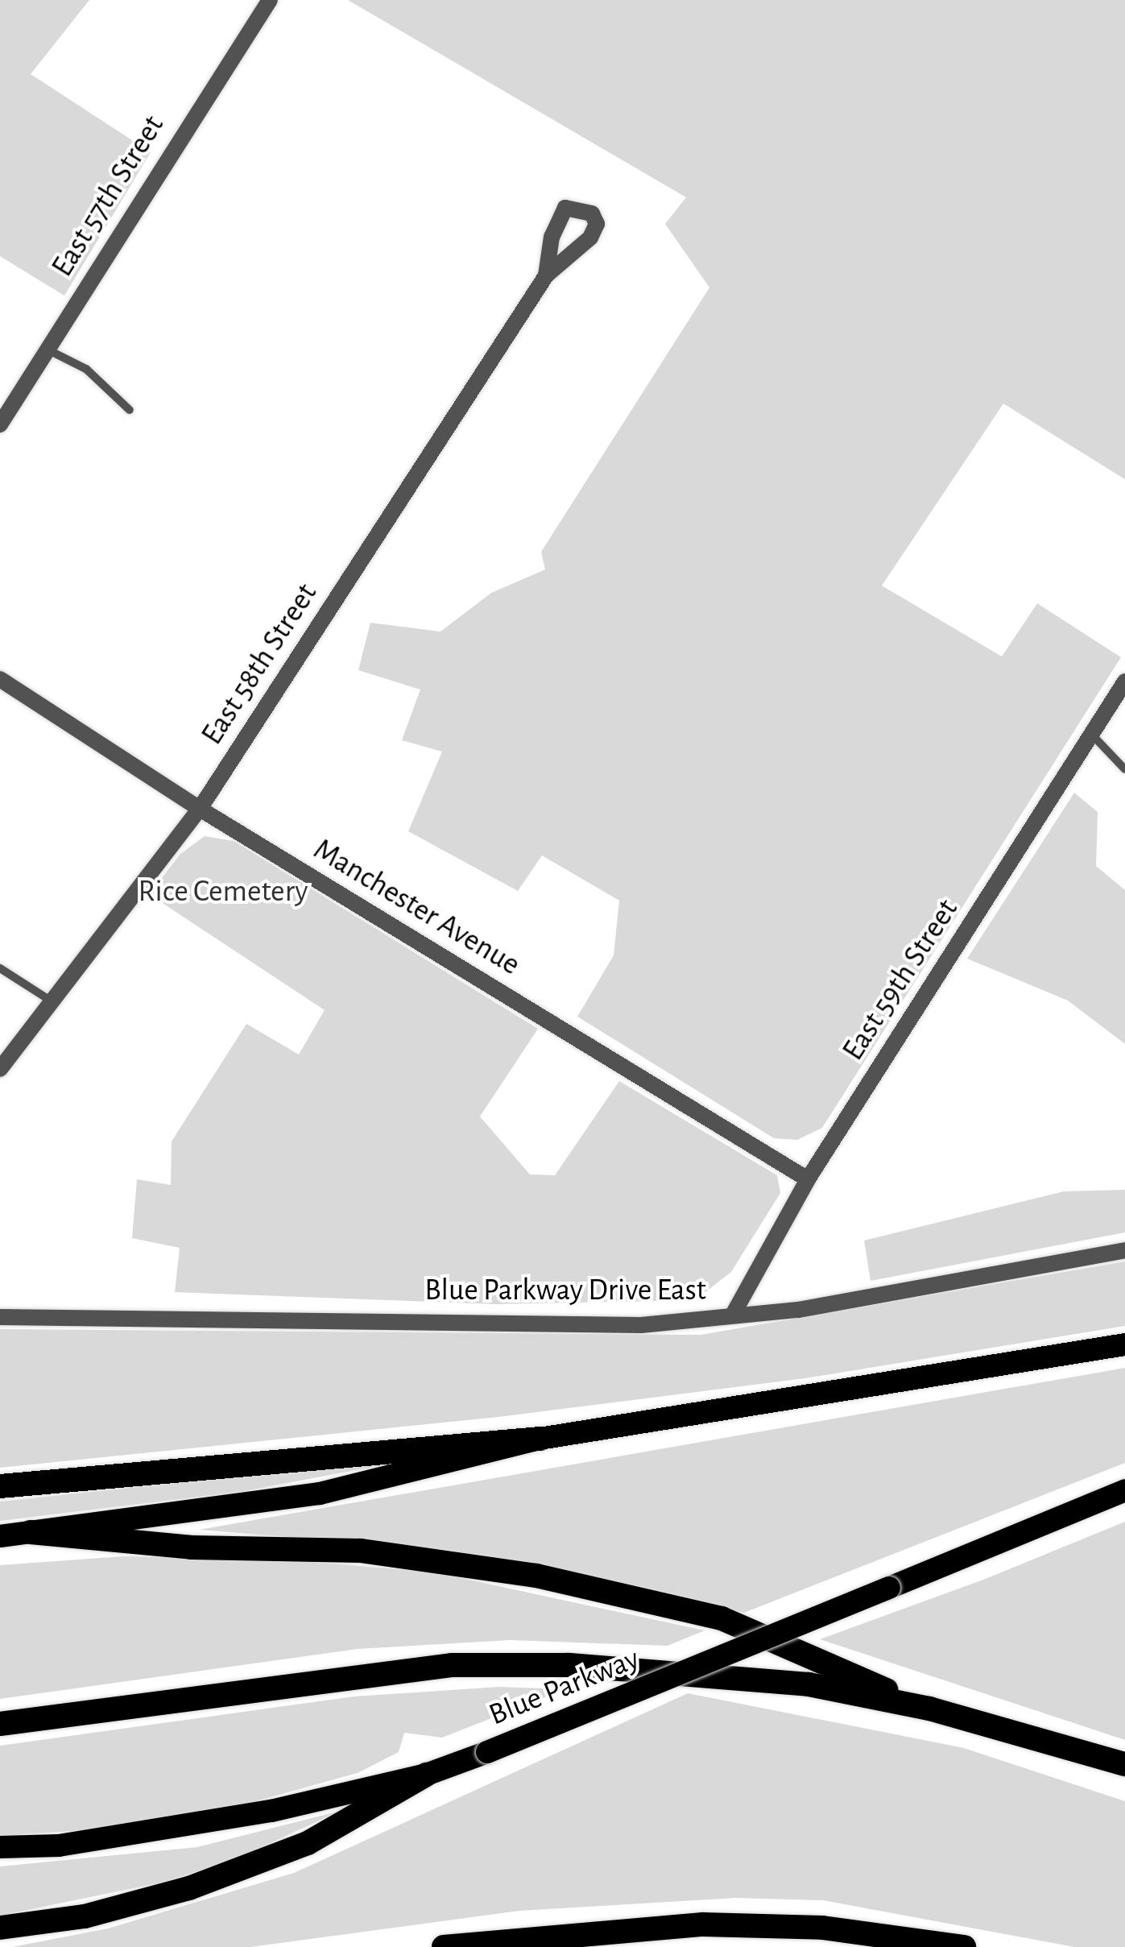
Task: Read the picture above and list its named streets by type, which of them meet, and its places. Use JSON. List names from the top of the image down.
{
  "streets": {
    "highway": ["Blue Parkway"],
    "street": [
      "East 57th Street",
      "East 58th Street",
      "Manchester Avenue",
      "East 59th Street",
      "Blue Parkway Drive East"
    ]
  },
  "crossings": [
    ["East 58th Street", "Manchester Avenue"],
    ["Manchester Avenue", "East 59th Street"],
    ["East 59th Street", "Blue Parkway Drive East"]
  ],
  "parks": ["Rice Cemetery"]
}
